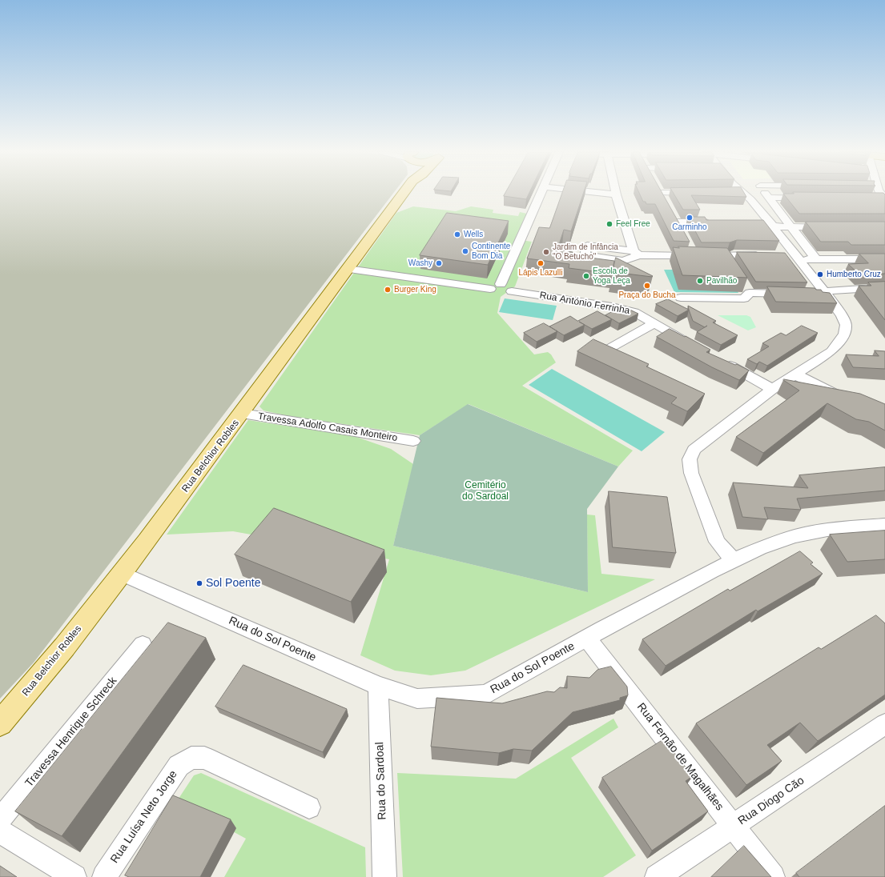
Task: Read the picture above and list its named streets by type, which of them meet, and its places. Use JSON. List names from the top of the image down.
{
  "streets": {
    "main road": ["Rua Belchior Robles"],
    "street": [
      "Rua António Ferrinha",
      "Travessa Adolfo Casais Monteiro",
      "Rua do Sol Poente",
      "Travessa Henrique Schreck",
      "Rua Fernão de Magalhães",
      "Rua do Sardoal",
      "Rua Diogo Cão",
      "Rua Luísa Neto Jorge"
    ]
  },
  "crossings": [
    ["Travessa Adolfo Casais Monteiro", "Rua Belchior Robles"],
    ["Rua Belchior Robles", "Rua do Sol Poente"],
    ["Rua do Sol Poente", "Rua Fernão de Magalhães"],
    ["Rua do Sol Poente", "Rua do Sardoal"],
    ["Rua Fernão de Magalhães", "Rua Diogo Cão"]
  ],
  "parks": ["Cemitério do Sardoal"],
  "places": [
    "Carminho",
    "Feel Free",
    "Wells",
    "Continente Bom Dia",
    "Jardim de Infância \"O Betucho\"",
    "Washy",
    "Lápis Lazulli",
    "Humberto Cruz",
    "Escola de Yoga Leça",
    "Pavilhão",
    "Praça do Bucha",
    "Burger King",
    "Sol Poente"
  ]
}
